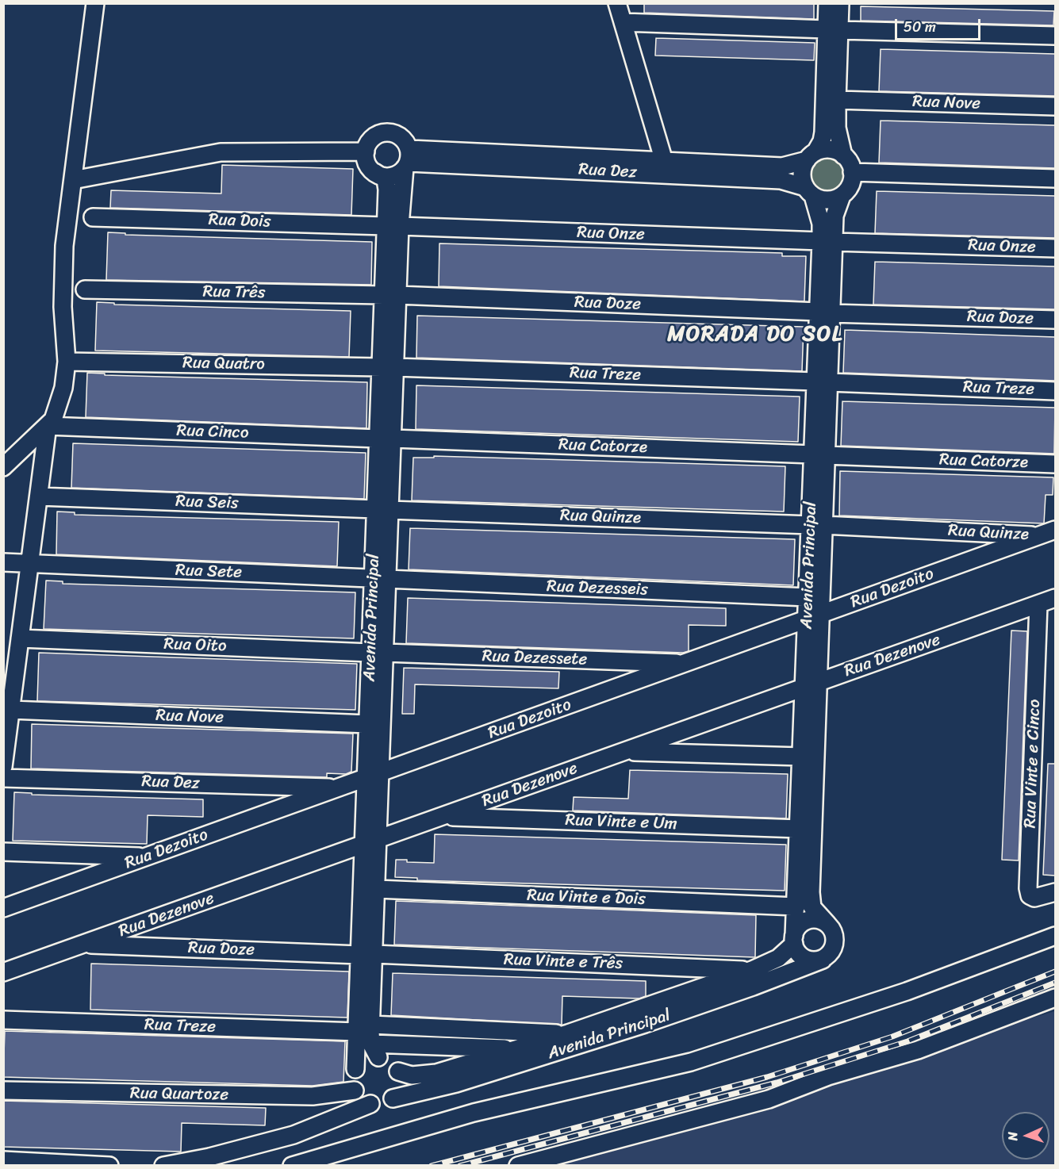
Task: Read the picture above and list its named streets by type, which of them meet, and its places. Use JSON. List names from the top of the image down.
{
  "streets": {
    "street": [
      "Rua Nove",
      "Rua Dez",
      "Rua Dois",
      "Rua Onze",
      "Rua Três",
      "Rua Doze",
      "Rua Quatro",
      "Rua Treze",
      "Rua Cinco",
      "Rua Catorze",
      "Rua Seis",
      "Rua Quinze",
      "Avenida Principal",
      "Rua Sete",
      "Rua Dezesseis",
      "Rua Dezoito",
      "Rua Oito",
      "Rua Dezenove",
      "Rua Dezessete",
      "Rua Vinte e Cinco",
      "Rua Vinte e Um",
      "Rua Vinte e Dois",
      "Rua Vinte e Três",
      "Rua Quartoze"
    ]
  },
  "crossings": [
    ["Rua Nove", "Avenida Principal"],
    ["Rua Dez", "Avenida Principal"],
    ["Rua Dez", "Rua Dezoito"],
    ["Rua Dois", "Rua Onze"],
    ["Rua Dois", "Avenida Principal"],
    ["Rua Onze", "Avenida Principal"],
    ["Rua Três", "Rua Doze"],
    ["Rua Três", "Avenida Principal"],
    ["Rua Doze", "Avenida Principal"],
    ["Rua Doze", "Rua Dezenove"],
    ["Rua Doze", "Rua Vinte e Três"],
    ["Rua Quatro", "Rua Treze"],
    ["Rua Quatro", "Avenida Principal"],
    ["Rua Treze", "Avenida Principal"],
    ["Rua Cinco", "Rua Catorze"],
    ["Rua Cinco", "Avenida Principal"],
    ["Rua Catorze", "Avenida Principal"],
    ["Rua Seis", "Rua Quinze"],
    ["Rua Seis", "Avenida Principal"],
    ["Rua Quinze", "Avenida Principal"],
    ["Rua Quinze", "Rua Dezoito"],
    ["Avenida Principal", "Rua Sete"],
    ["Avenida Principal", "Rua Dezesseis"],
    ["Avenida Principal", "Rua Dezoito"],
    ["Avenida Principal", "Rua Oito"],
    ["Avenida Principal", "Rua Dezenove"],
    ["Avenida Principal", "Rua Dezessete"],
    ["Avenida Principal", "Rua Vinte e Um"],
    ["Avenida Principal", "Rua Vinte e Dois"],
    ["Avenida Principal", "Rua Vinte e Três"],
    ["Avenida Principal", "Rua Quartoze"],
    ["Rua Sete", "Rua Dezesseis"],
    ["Rua Dezoito", "Rua Dezessete"],
    ["Rua Oito", "Rua Dezessete"],
    ["Rua Dezenove", "Rua Vinte e Cinco"],
    ["Rua Dezenove", "Rua Vinte e Um"]
  ],
  "districts": ["MORADA DO SOL"],
  "scale_bar": "50 m",
  "north": "left"
}
